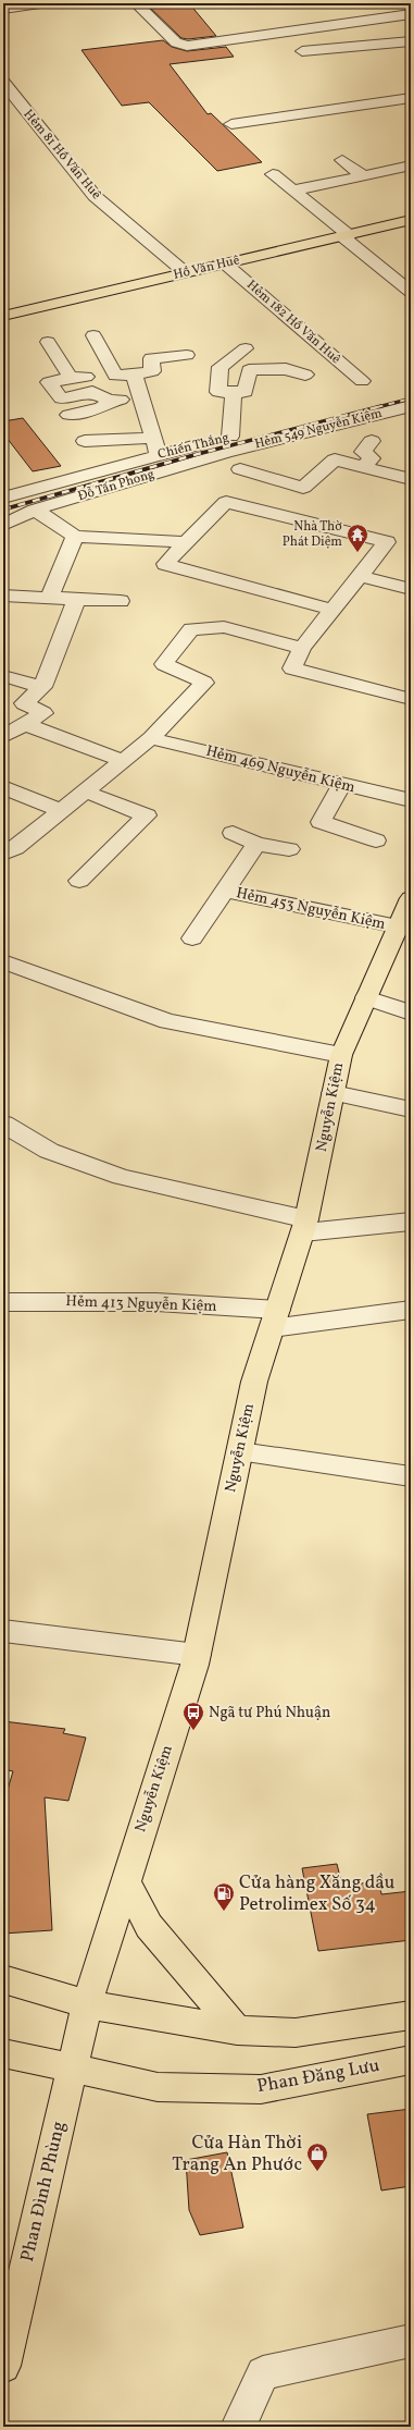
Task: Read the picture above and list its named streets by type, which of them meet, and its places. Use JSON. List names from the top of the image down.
{
  "streets": {
    "main road": [
      "Hồ Văn Huê",
      "Nguyễn Kiệm",
      "Phan Đăng Lưu",
      "Phan Đình Phùng"
    ],
    "street": [
      "Hẻm 81 Hồ Văn Huê",
      "Hẻm 182 Hồ Văn Huê",
      "Hẻm 549 Nguyễn Kiệm",
      "Chiến Thắng",
      "Đỗ Tấn Phong",
      "Hẻm 469 Nguyễn Kiệm",
      "Hẻm 453 Nguyễn Kiệm",
      "Hẻm 413 Nguyễn Kiệm"
    ]
  },
  "crossings": [
    ["Hẻm 81 Hồ Văn Huê", "Hồ Văn Huê"],
    ["Hồ Văn Huê", "Hẻm 182 Hồ Văn Huê"],
    ["Hẻm 549 Nguyễn Kiệm", "Chiến Thắng"],
    ["Hẻm 549 Nguyễn Kiệm", "Đỗ Tấn Phong"],
    ["Chiến Thắng", "Đỗ Tấn Phong"],
    ["Hẻm 453 Nguyễn Kiệm", "Nguyễn Kiệm"],
    ["Nguyễn Kiệm", "Hẻm 413 Nguyễn Kiệm"],
    ["Nguyễn Kiệm", "Phan Đình Phùng"],
    ["Phan Đăng Lưu", "Phan Đình Phùng"]
  ],
  "places": {
    "temple": ["Nhà Thờ Phát Diệm"],
    "bus stop": ["Ngã tư Phú Nhuận"],
    "fuel station": ["Cửa hàng Xăng dầu Petrolimex Số 34"],
    "shop": ["Cửa Hàn Thời Trang An Phước"]
  }
}
